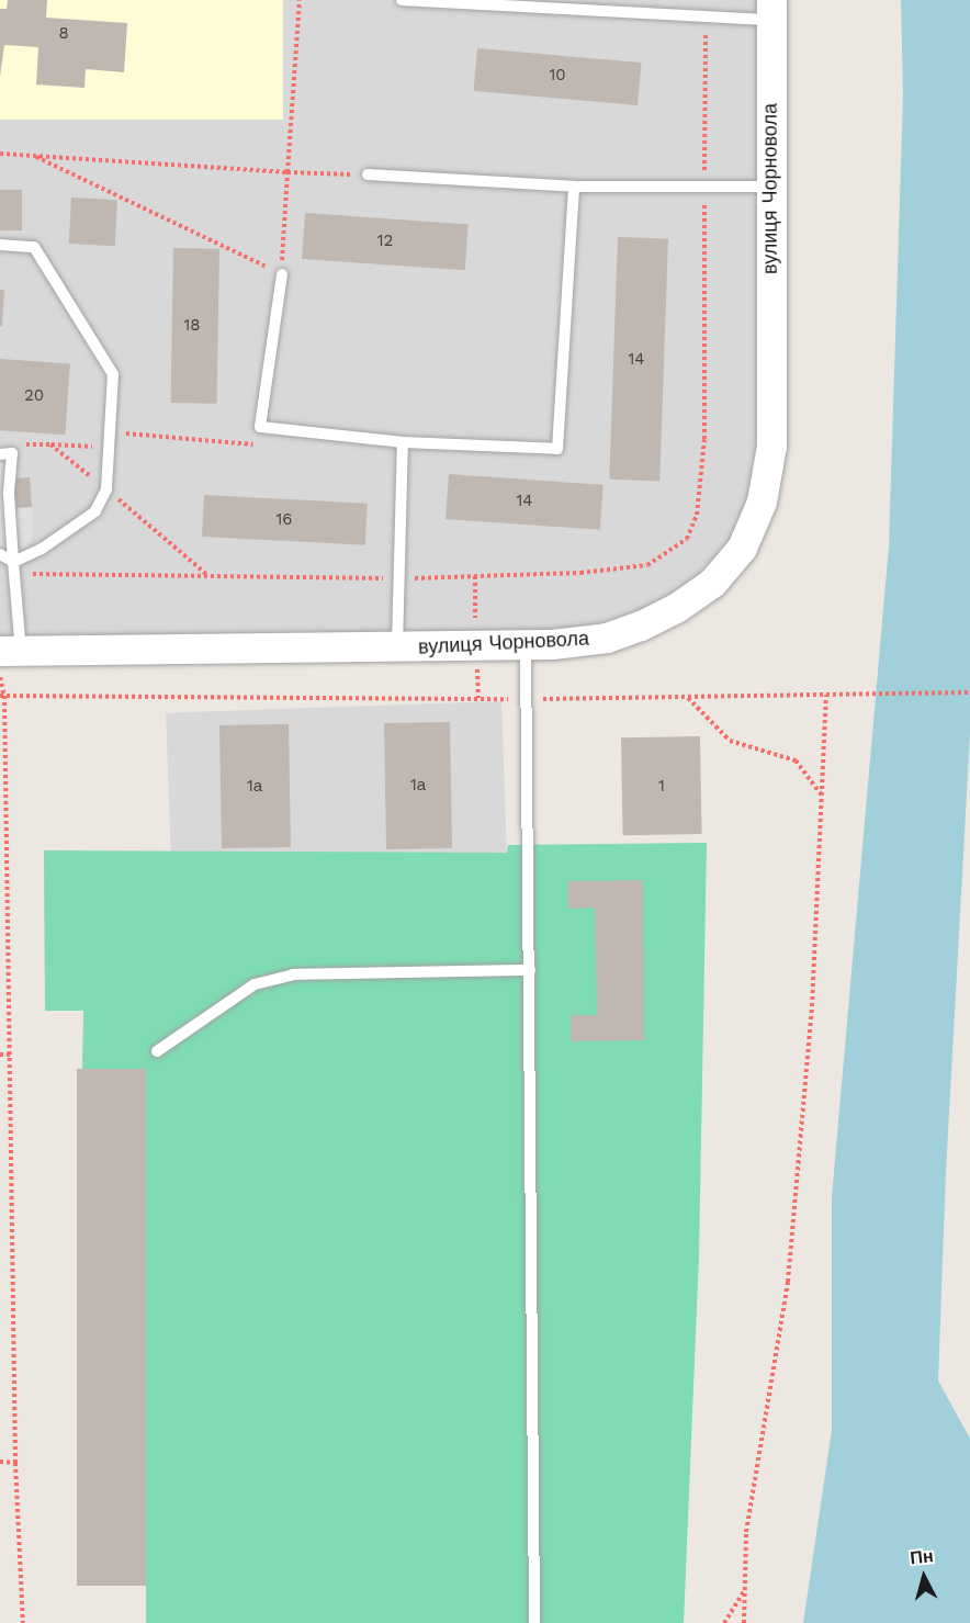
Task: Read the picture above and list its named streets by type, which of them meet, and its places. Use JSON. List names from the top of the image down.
{
  "streets": {
    "street": ["вулиця Чорновола"]
  },
  "house_numbers": [
    "8",
    "10",
    "12",
    "18",
    "14",
    "20",
    "14",
    "16",
    "1а",
    "1а",
    "1"
  ],
  "north": "top"
}
